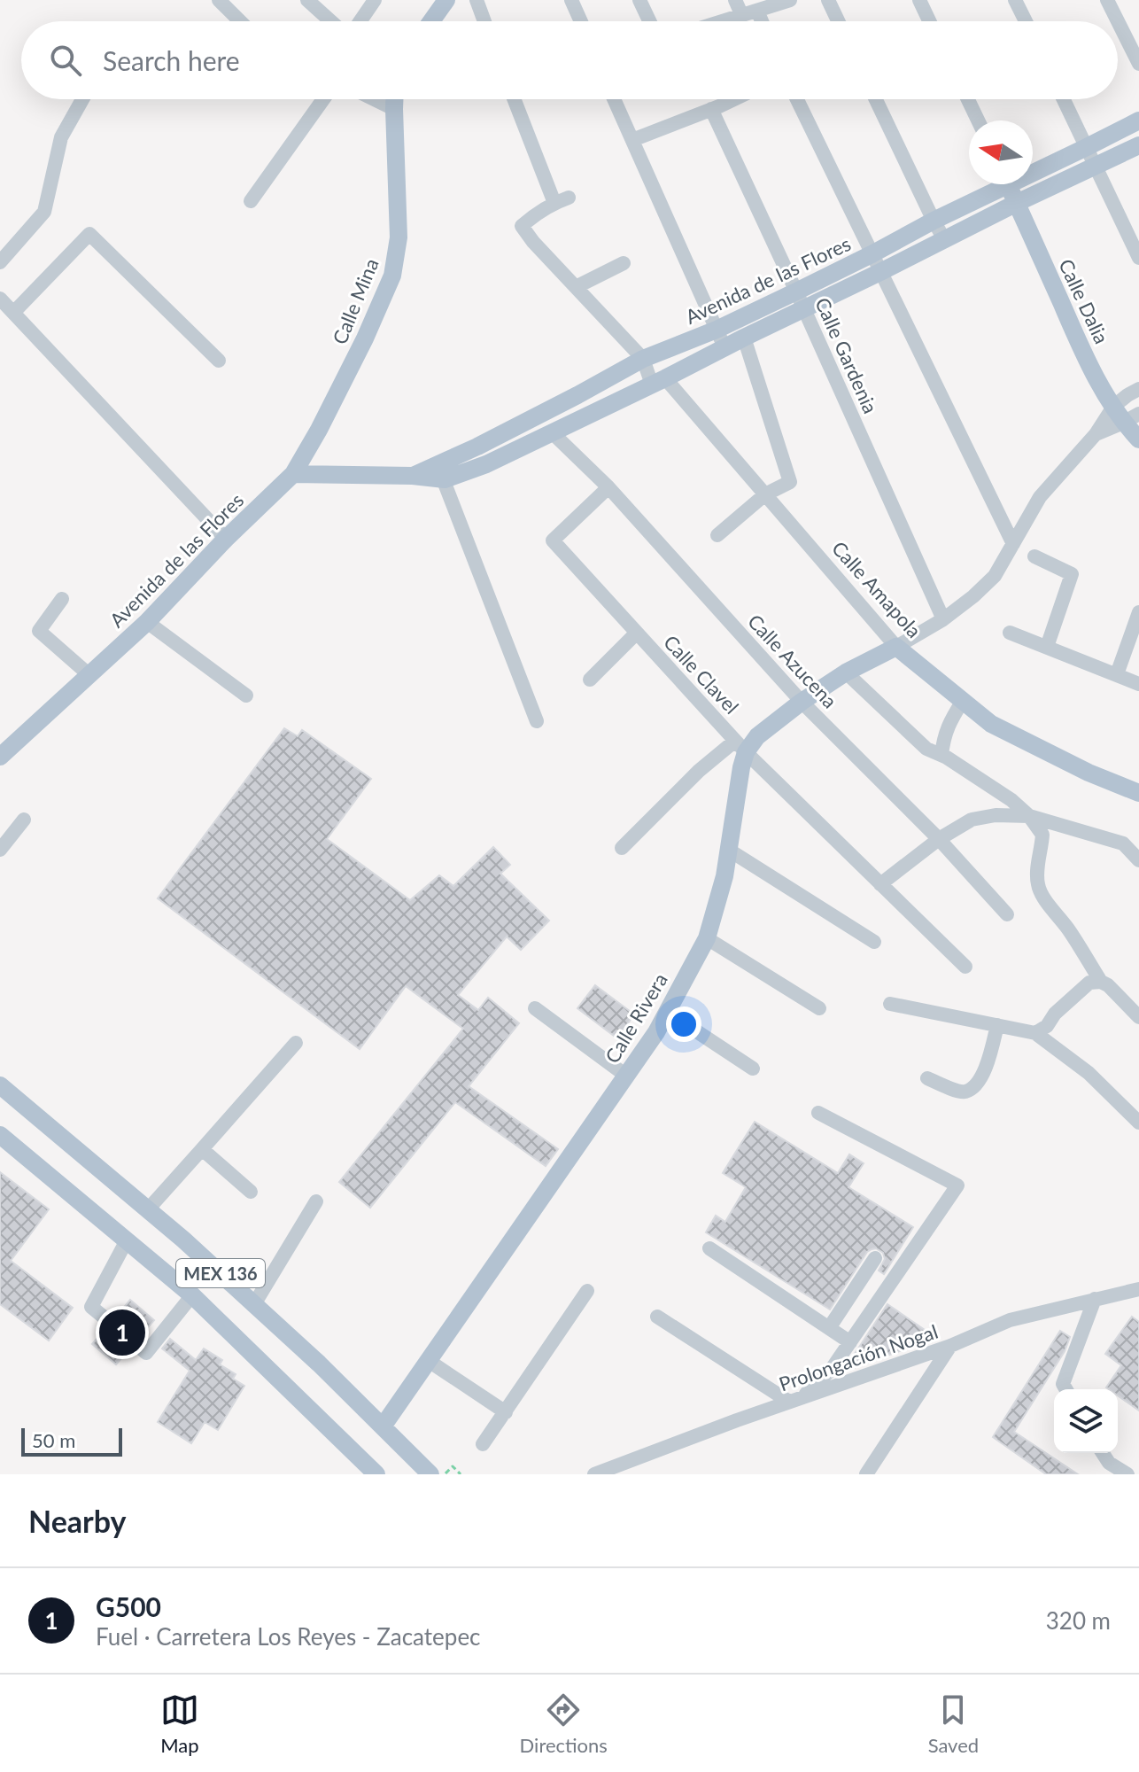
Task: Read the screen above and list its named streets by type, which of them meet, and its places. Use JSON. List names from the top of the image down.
{
  "streets": {
    "main road": [
      "Avenida de las Flores",
      "Calle Mina",
      "Calle Dalia",
      "Calle Amapola",
      "Calle Rivera",
      "MEX 136"
    ],
    "street": [
      "Calle Gardenia",
      "Calle Azucena",
      "Calle Clavel",
      "Prolongación Nogal"
    ]
  },
  "crossings": [
    ["Avenida de las Flores", "Calle Mina"],
    ["Avenida de las Flores", "Calle Dalia"],
    ["Avenida de las Flores", "Calle Gardenia"],
    ["Avenida de las Flores", "Calle Amapola"],
    ["Avenida de las Flores", "Calle Azucena"],
    ["Calle Azucena", "Calle Clavel"],
    ["Calle Clavel", "Calle Rivera"],
    ["Calle Rivera", "MEX 136"]
  ],
  "scale_bar": "50 m",
  "north": "left",
  "page": {
    "search": "Search here",
    "pins": "1",
    "scale": "50 m",
    "heading": "Nearby",
    "list": [
      {
        "mark": "1",
        "name": "G500",
        "note": "Fuel · Carretera Los Reyes - Zacatepec",
        "value": "320 m"
      }
    ],
    "nav": ["Map", "Directions", "Saved"]
  }
}
